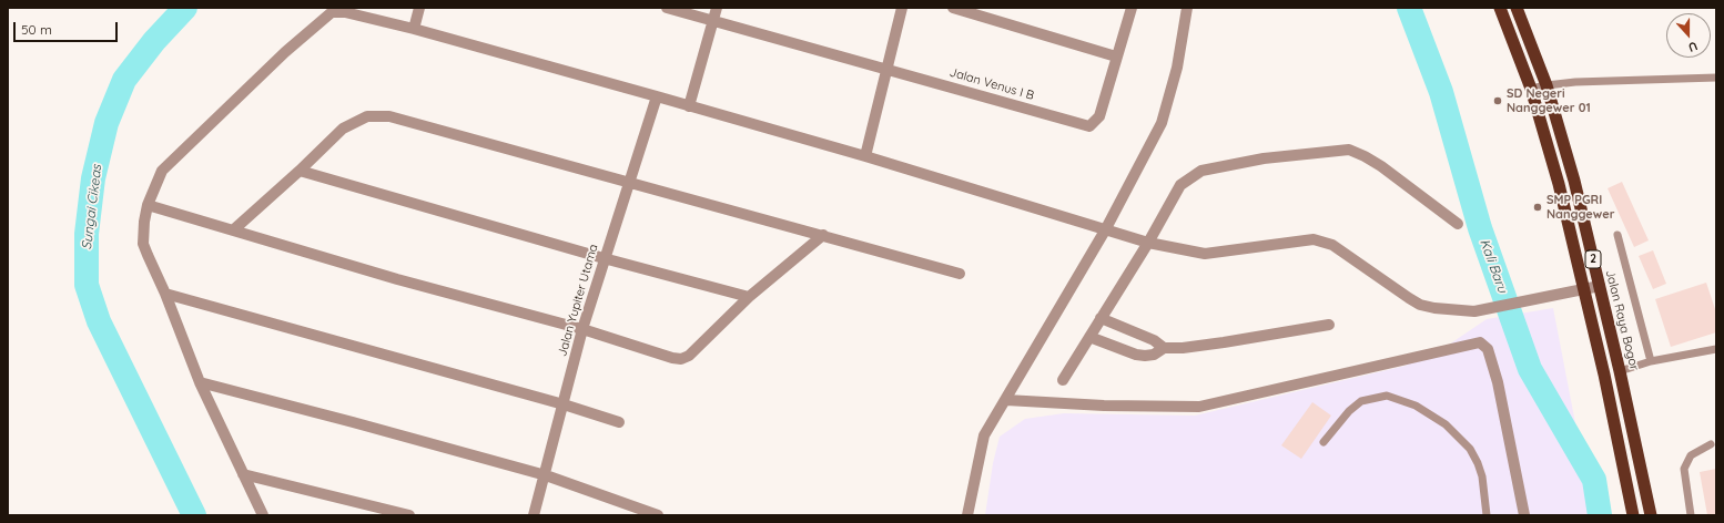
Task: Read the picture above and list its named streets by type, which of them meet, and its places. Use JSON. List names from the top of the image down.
{
  "streets": {
    "highway": ["2", "Jalan Raya Bogor"],
    "street": ["Jalan Venus I B", "Jalan Yupiter Utama"]
  },
  "water": ["Sungai Cikeas", "Kali Baru"],
  "places": ["SD Negeri Nanggewer 01", "SMP PGRI Nanggewer"],
  "scale_bar": "50 m",
  "north": "bottom"
}
